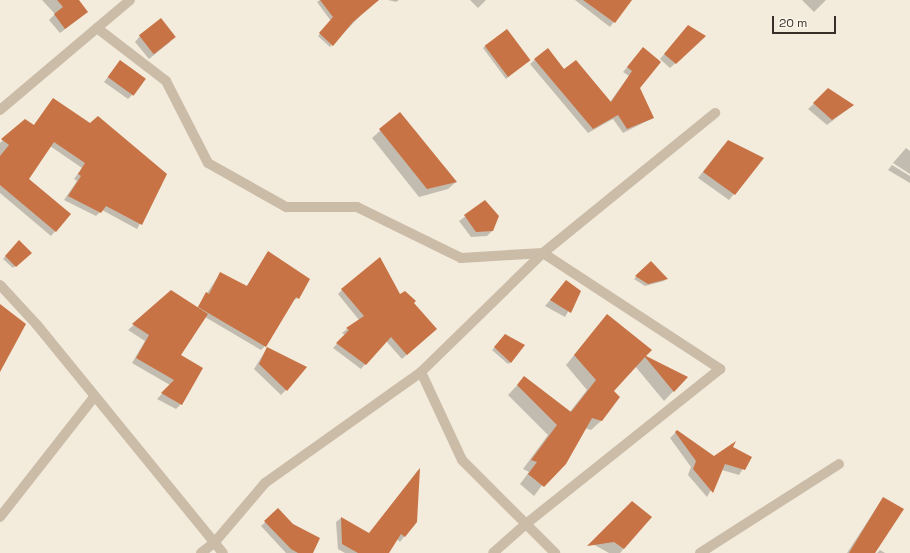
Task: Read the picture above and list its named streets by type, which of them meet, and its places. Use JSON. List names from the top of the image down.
{
  "scale_bar": "20 m"
}
